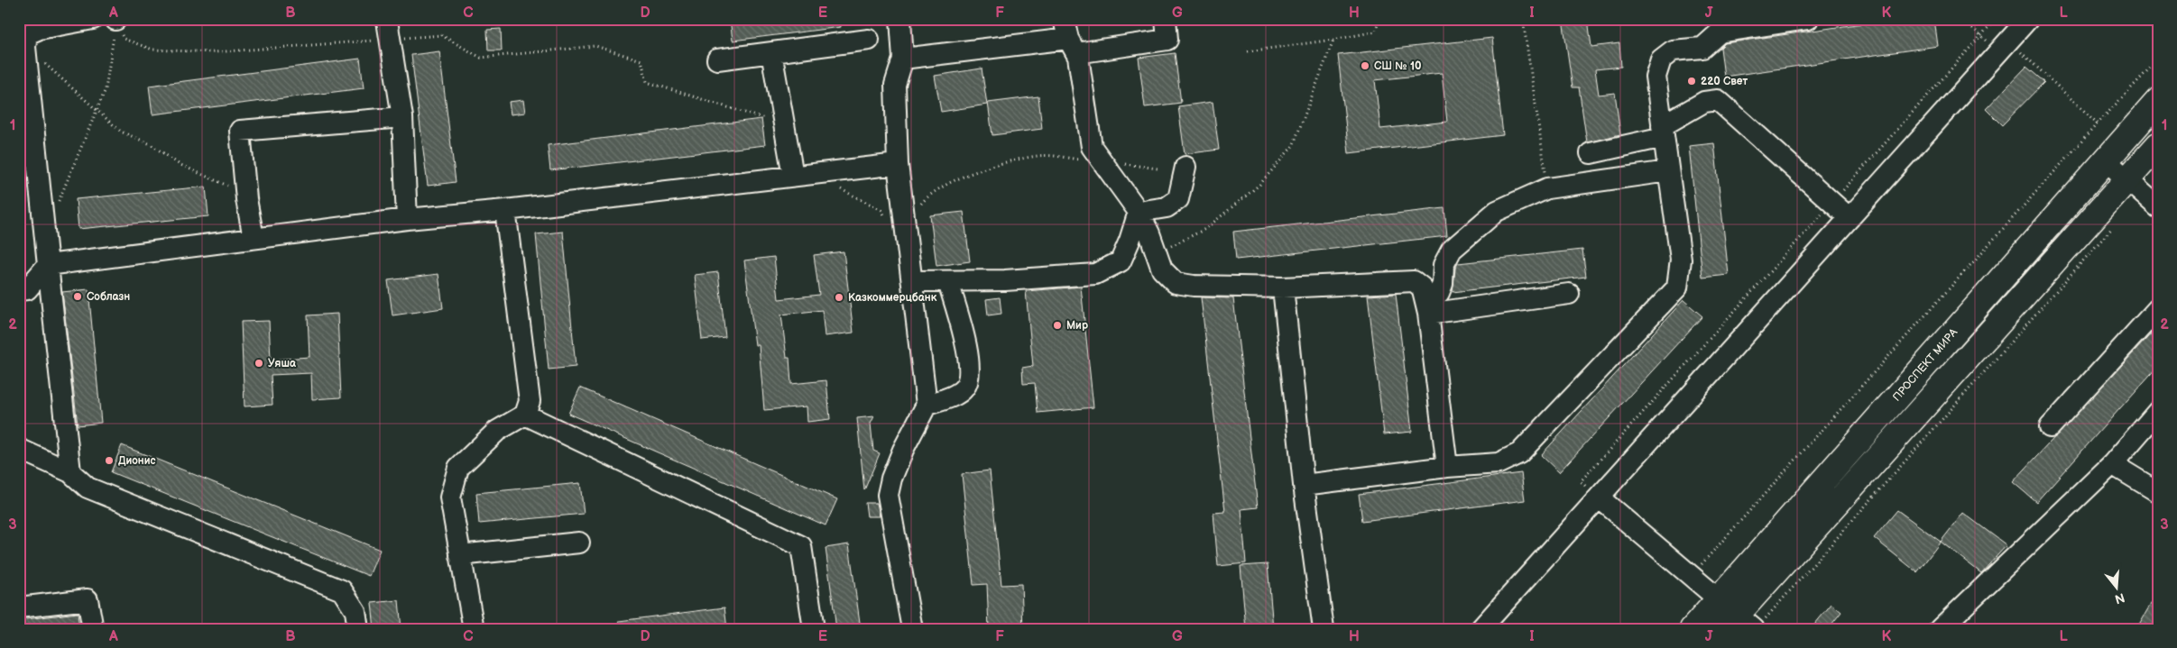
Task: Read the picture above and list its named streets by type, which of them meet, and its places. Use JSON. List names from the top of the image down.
{
  "streets": {
    "main road": ["ПРОСПЕКТ МИРА"]
  },
  "places": [
    "СШ № 10",
    "220 Свет",
    "Соблазн",
    "Казкоммерцбанк",
    "Мир",
    "Уяша",
    "Дионис"
  ],
  "north": "bottom",
  "grid": {
    "columns": [
      "A",
      "B",
      "C",
      "D",
      "E",
      "F",
      "G",
      "H",
      "I",
      "J",
      "K",
      "L"
    ],
    "rows": ["1", "2", "3"]
  }
}
